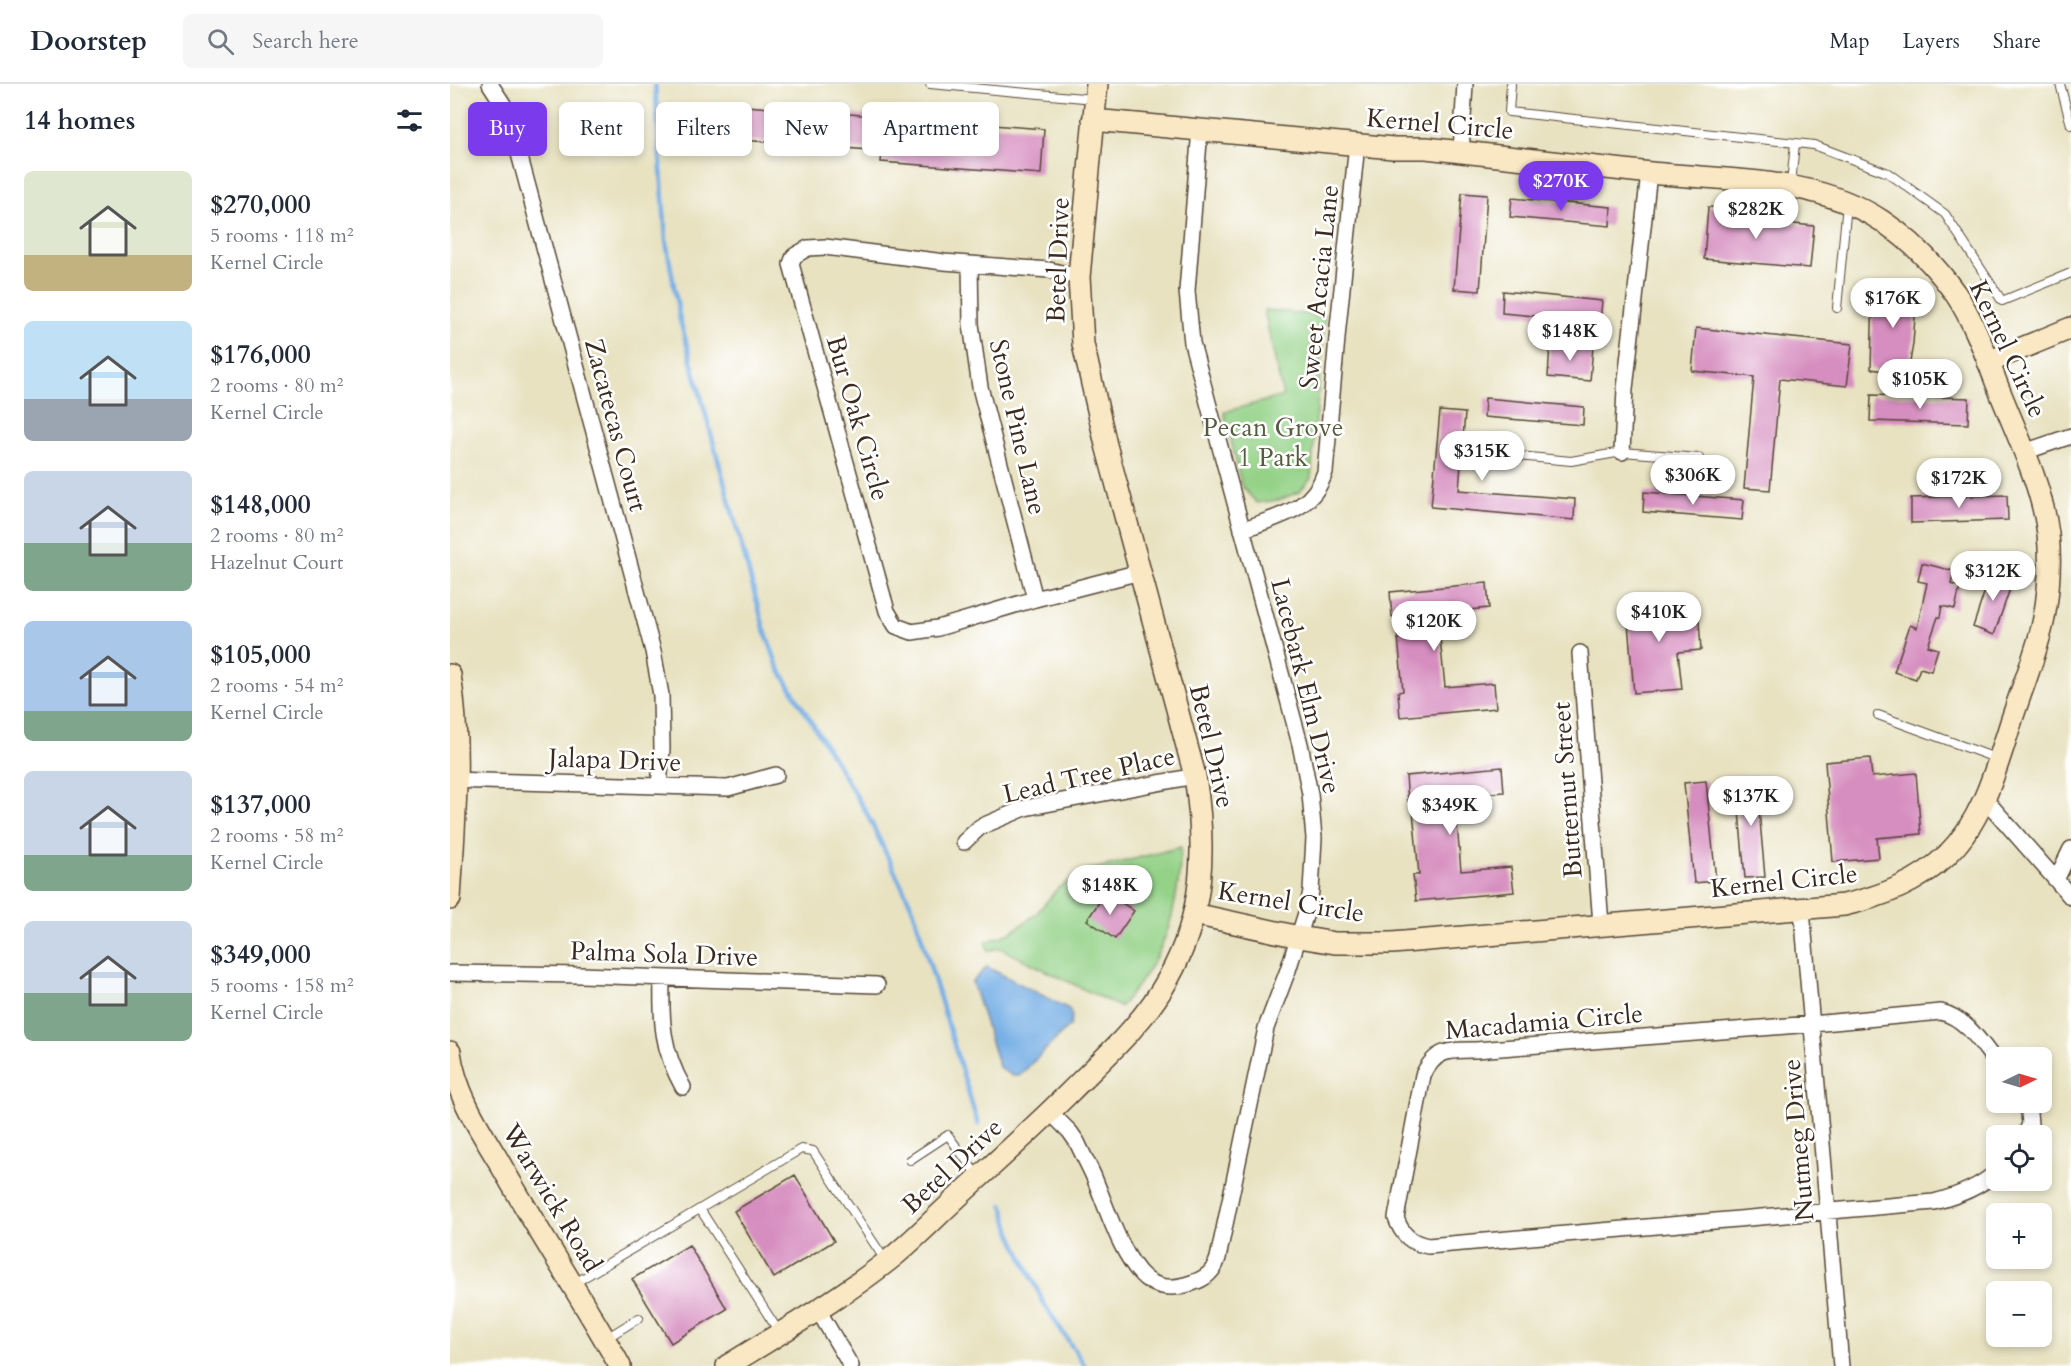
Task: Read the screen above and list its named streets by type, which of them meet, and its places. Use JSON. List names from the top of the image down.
{
  "streets": {
    "street": [
      "Kernel Circle",
      "Betel Drive",
      "Sweet Acacia Lane",
      "Bur Oak Circle",
      "Zacatecas Court",
      "Stone Pine Lane",
      "Lacebark Elm Drive",
      "Jalapa Drive",
      "Lead Tree Place",
      "Butternut Street",
      "Palma Sola Drive",
      "Macadamia Circle",
      "Nutmeg Drive",
      "Warwick Road"
    ]
  },
  "crossings": [
    ["Kernel Circle", "Betel Drive"],
    ["Kernel Circle", "Sweet Acacia Lane"],
    ["Kernel Circle", "Lacebark Elm Drive"],
    ["Kernel Circle", "Butternut Street"],
    ["Kernel Circle", "Nutmeg Drive"],
    ["Betel Drive", "Bur Oak Circle"],
    ["Betel Drive", "Lacebark Elm Drive"],
    ["Betel Drive", "Lead Tree Place"],
    ["Sweet Acacia Lane", "Lacebark Elm Drive"],
    ["Bur Oak Circle", "Stone Pine Lane"],
    ["Zacatecas Court", "Jalapa Drive"],
    ["Macadamia Circle", "Nutmeg Drive"]
  ],
  "parks": ["Pecan Grove 1 Park"],
  "north": "right",
  "page": {
    "header": "Doorstep",
    "search": "Search here",
    "nav": ["Map", "Layers", "Share"],
    "heading": "14 homes",
    "chip": [
      "Buy",
      "Rent",
      "Filters",
      "New",
      "Apartment"
    ],
    "list": [
      {
        "name": "$270,000",
        "note": "5 rooms · 118 m² · Kernel Circle"
      },
      {
        "name": "$176,000",
        "note": "2 rooms · 80 m² · Kernel Circle"
      },
      {
        "name": "$148,000",
        "note": "2 rooms · 80 m² · Hazelnut Court"
      },
      {
        "name": "$105,000",
        "note": "2 rooms · 54 m² · Kernel Circle"
      },
      {
        "name": "$137,000",
        "note": "2 rooms · 58 m² · Kernel Circle"
      },
      {
        "name": "$349,000",
        "note": "5 rooms · 158 m² · Kernel Circle"
      }
    ],
    "price": [
      "$270K",
      "$282K",
      "$176K",
      "$148K",
      "$105K",
      "$315K",
      "$306K",
      "$172K",
      "$312K",
      "$410K",
      "$120K",
      "$137K",
      "$349K",
      "$148K"
    ],
    "map_buttons": ["+", "−"]
  }
}
